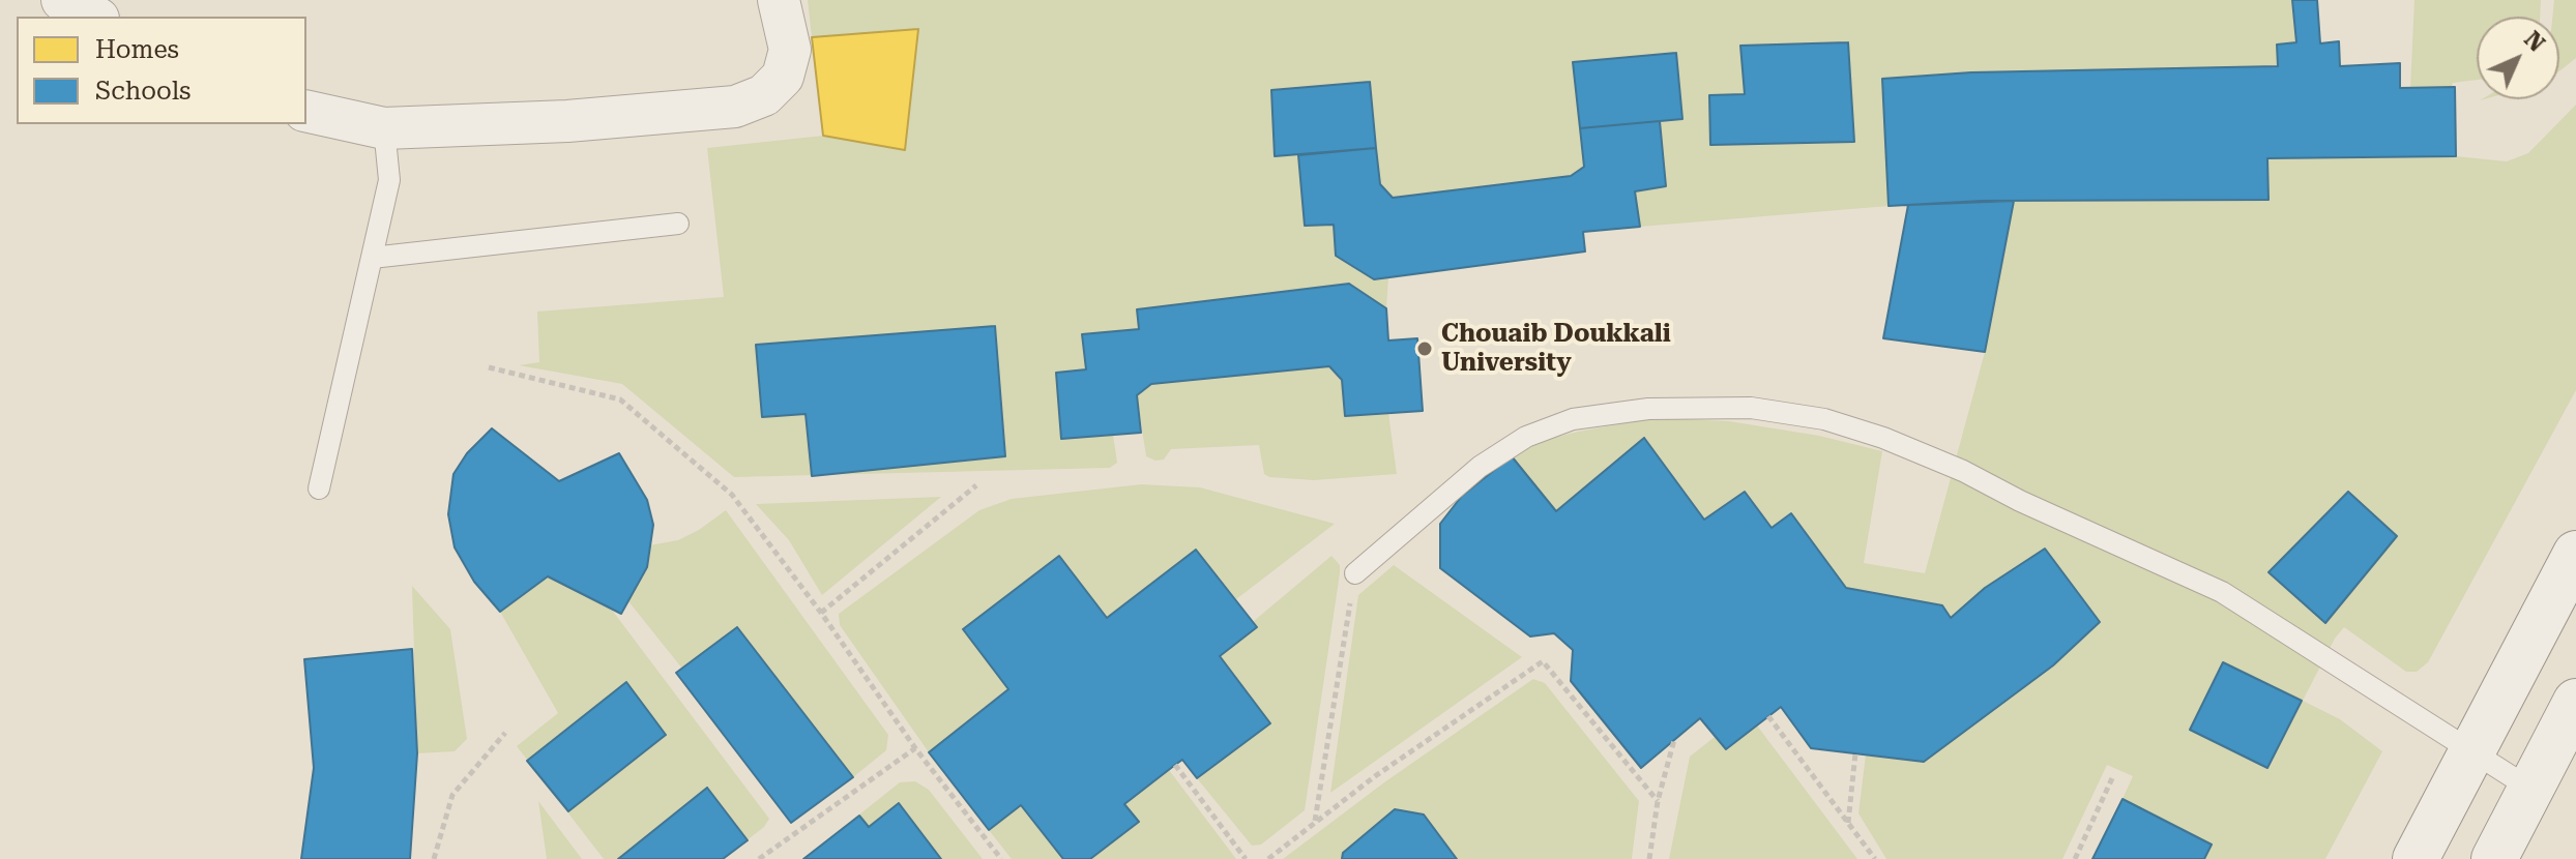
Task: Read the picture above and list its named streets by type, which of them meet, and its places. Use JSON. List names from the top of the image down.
{
  "places": ["Chouaib Doukkali University"],
  "legend": ["Homes", "Schools"],
  "north": "top right"
}
